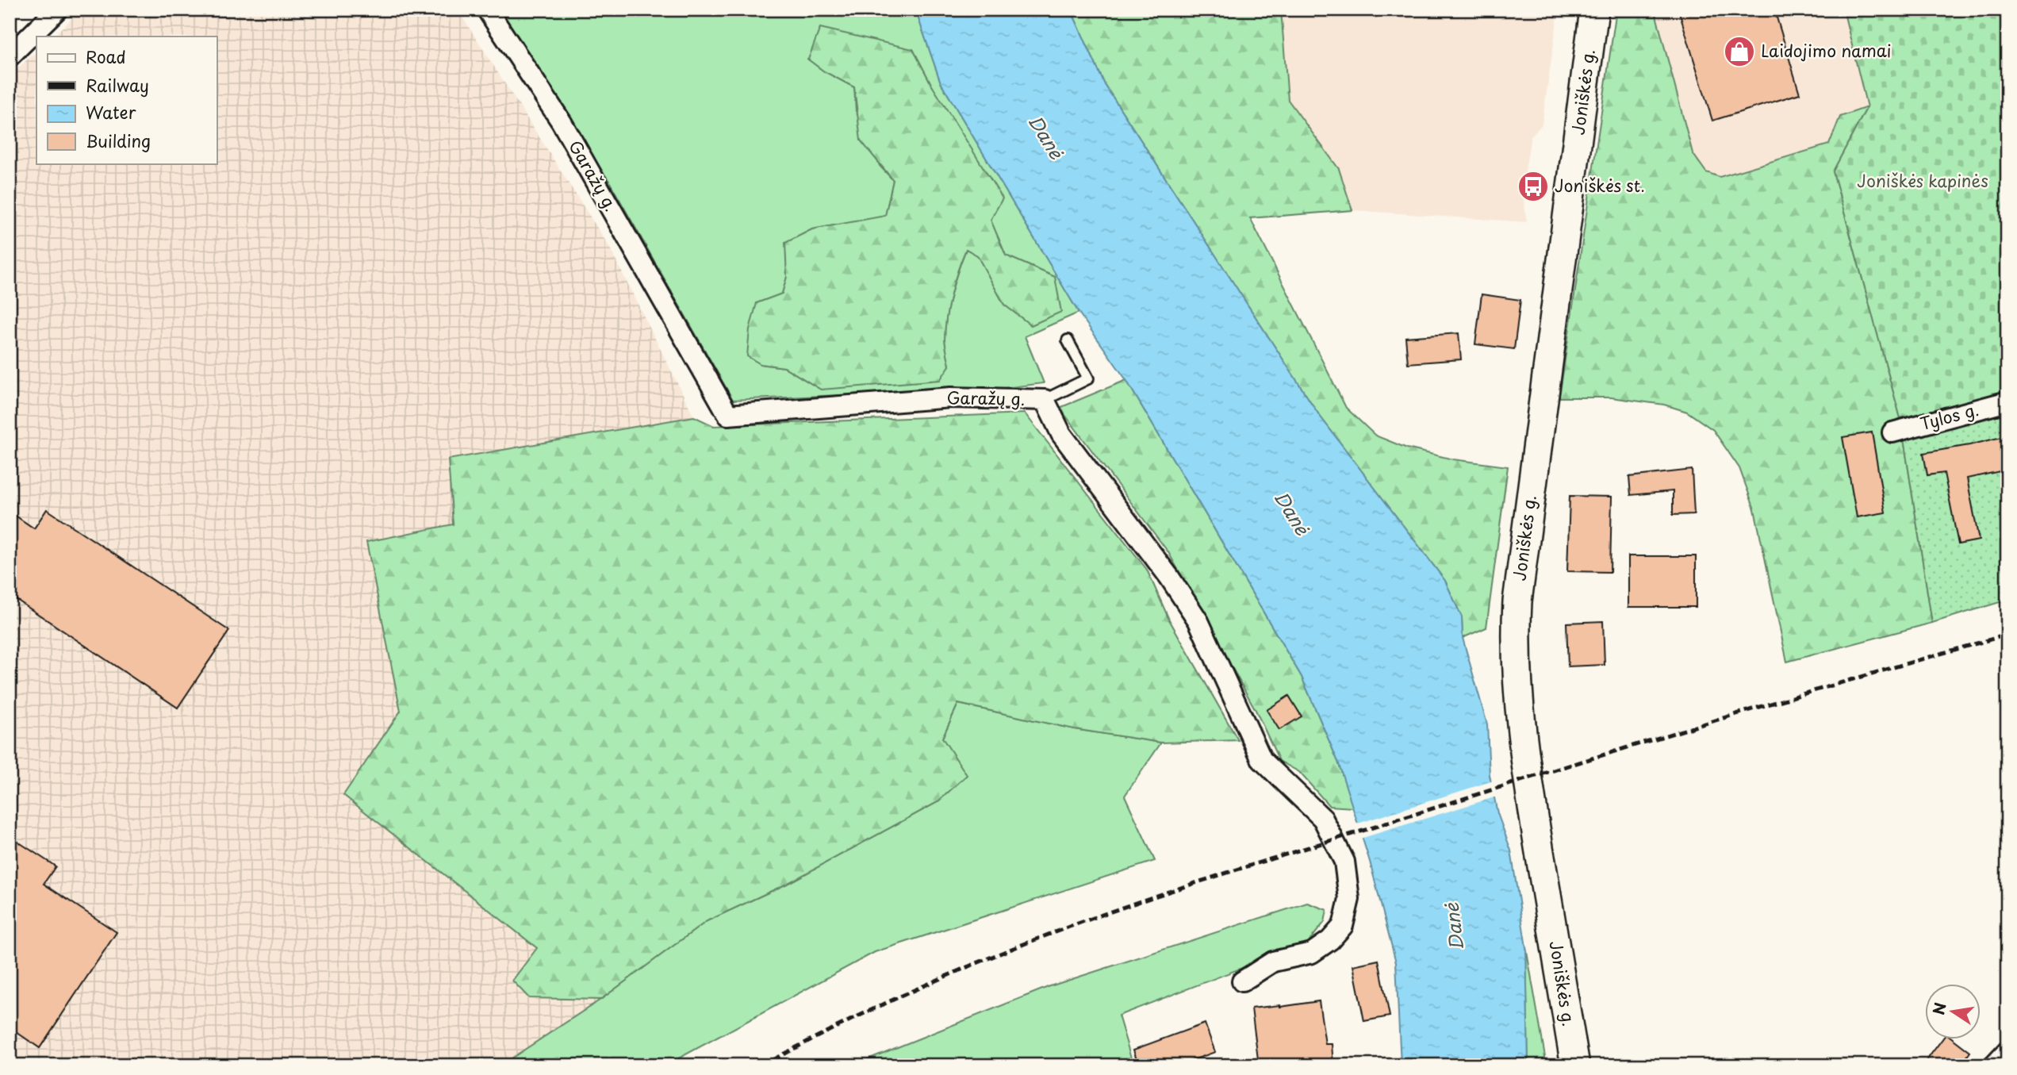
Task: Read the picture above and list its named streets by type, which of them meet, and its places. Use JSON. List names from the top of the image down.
{
  "streets": {
    "main road": ["Joniškės g."],
    "street": ["Garažų g.", "Tylos g."]
  },
  "water": ["Danė"],
  "parks": ["Joniškės kapinės"],
  "places": {
    "shop": ["Laidojimo namai"],
    "bus stop": ["Joniškės st."]
  },
  "legend": [
    "Road",
    "Railway",
    "Water",
    "Building"
  ],
  "north": "left"
}
